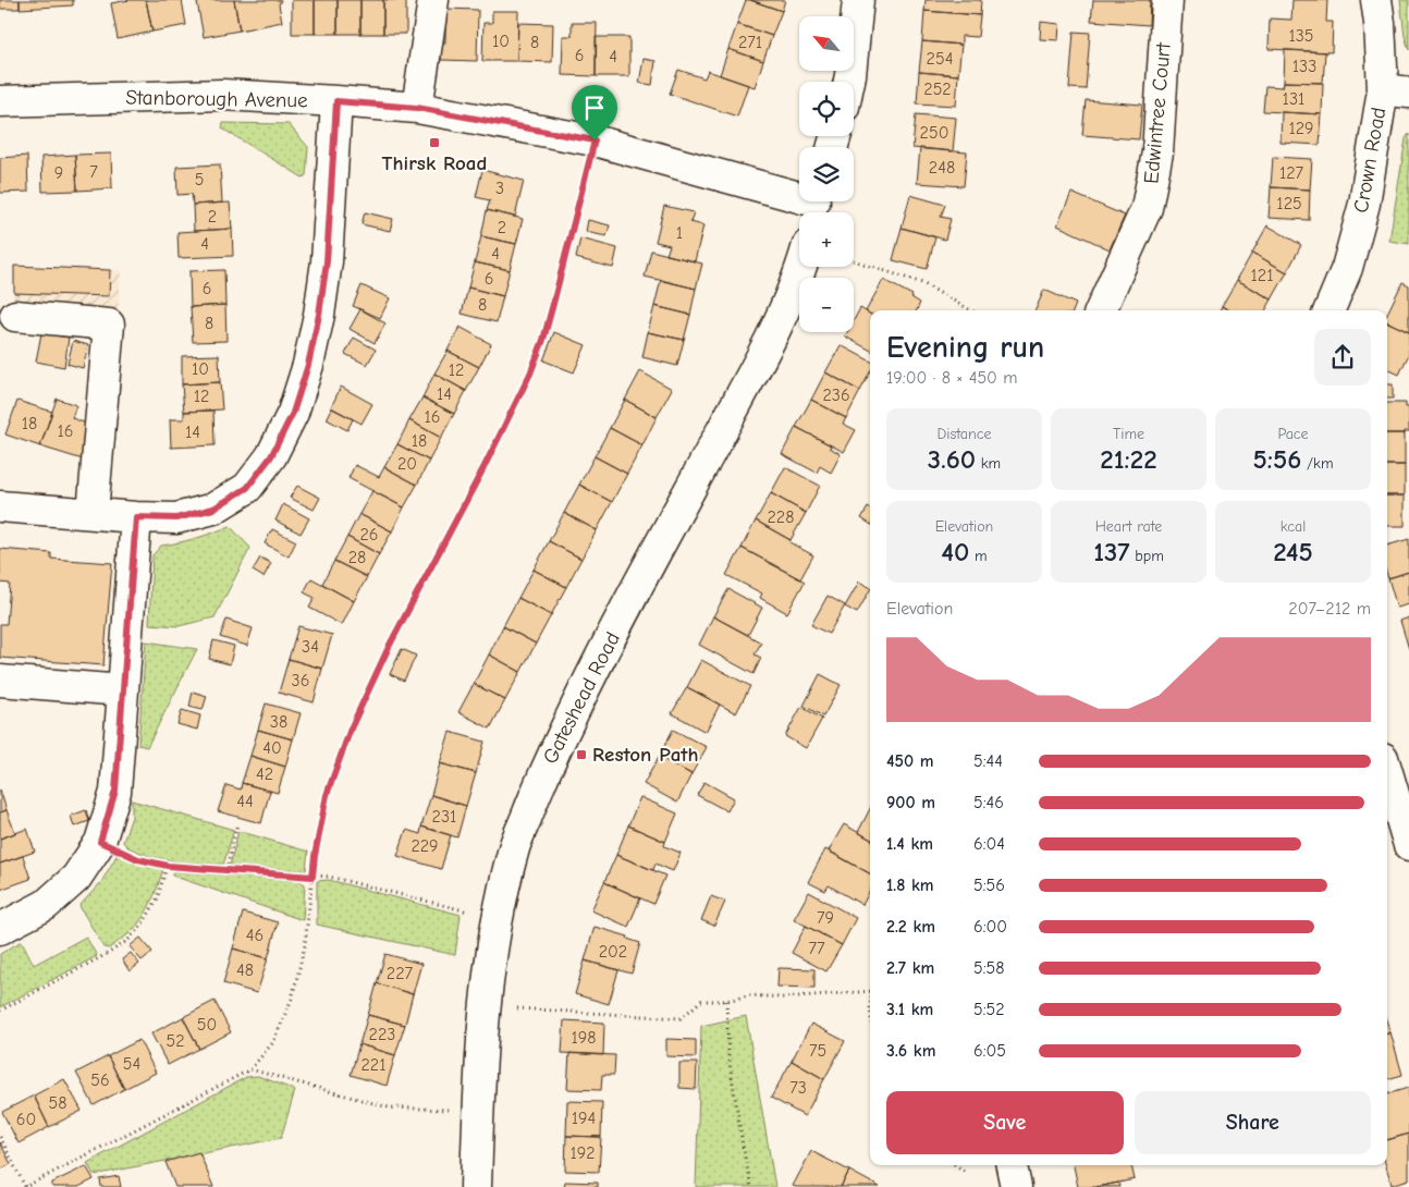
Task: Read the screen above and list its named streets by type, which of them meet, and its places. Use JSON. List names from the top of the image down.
{
  "streets": {
    "street": [
      "Stanborough Avenue",
      "Edwintree Court",
      "Crown Road",
      "Gateshead Road"
    ]
  },
  "places": {
    "transit": ["Thirsk Road", "Reston Path"]
  },
  "house_numbers": [
    "135",
    "10",
    "8",
    "271",
    "6",
    "4",
    "254",
    "133",
    "252",
    "131",
    "129",
    "250",
    "248",
    "7",
    "9",
    "127",
    "5",
    "3",
    "125",
    "2",
    "2",
    "1",
    "4",
    "4",
    "121",
    "6",
    "6",
    "8",
    "8",
    "10",
    "12",
    "14",
    "236",
    "12",
    "16",
    "18",
    "16",
    "14",
    "18",
    "20",
    "228",
    "26",
    "28",
    "34",
    "36",
    "38",
    "40",
    "42",
    "44",
    "231",
    "229",
    "79",
    "46",
    "77",
    "202",
    "48",
    "227",
    "50",
    "223",
    "198",
    "52",
    "75",
    "54",
    "221",
    "56",
    "73",
    "58",
    "194",
    "60",
    "192"
  ],
  "north": "top left",
  "page": {
    "map_buttons": ["+", "−"],
    "heading": ["Evening run", "19:00 · 8 × 450 m"],
    "stats": [
      ["Distance", "3.60 km"],
      ["Time", "21:22"],
      ["Pace", "5:56 /km"],
      ["Elevation", "40 m"],
      ["Heart rate", "137 bpm"],
      ["kcal", "245"]
    ],
    "chart": ["Elevation", "207–212 m"],
    "list": [
      {
        "name": "450 m",
        "note": "5:44"
      },
      {
        "name": "900 m",
        "note": "5:46"
      },
      {
        "name": "1.4 km",
        "note": "6:04"
      },
      {
        "name": "1.8 km",
        "note": "5:56"
      },
      {
        "name": "2.2 km",
        "note": "6:00"
      },
      {
        "name": "2.7 km",
        "note": "5:58"
      },
      {
        "name": "3.1 km",
        "note": "5:52"
      },
      {
        "name": "3.6 km",
        "note": "6:05"
      }
    ],
    "buttons": ["Save", "Share"]
  }
}
